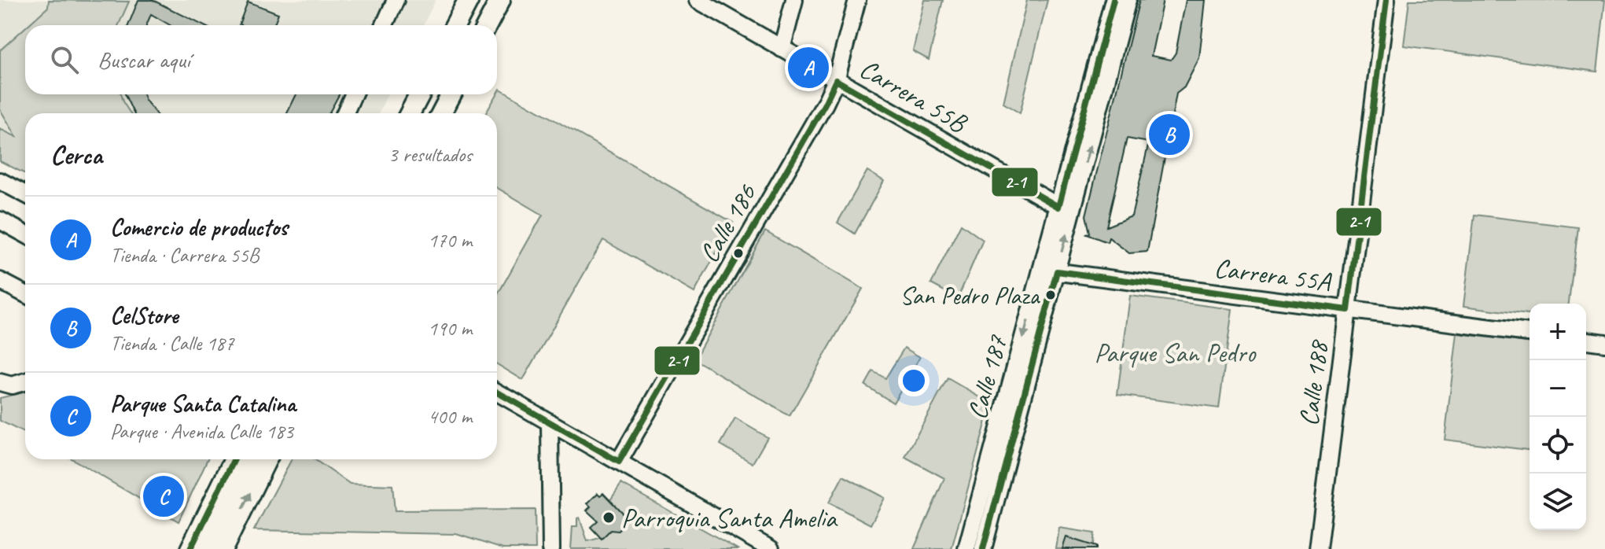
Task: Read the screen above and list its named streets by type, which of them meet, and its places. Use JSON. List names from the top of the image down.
{
  "streets": {
    "street": [
      "Carrera 55B",
      "Calle 186",
      "Carrera 55A",
      "Calle 187",
      "Calle 188"
    ]
  },
  "crossings": [
    ["Carrera 55B", "Calle 186"],
    ["Carrera 55B", "Calle 187"],
    ["Carrera 55A", "Calle 187"],
    ["Carrera 55A", "Calle 188"]
  ],
  "parks": ["Parque San Pedro"],
  "places": ["San Pedro Plaza", "Parroquia Santa Amelia"],
  "lines": ["transit line 2-1"],
  "page": {
    "search": "Buscar aquí",
    "pins": ["A", "B", "C"],
    "heading": ["Cerca", "3 resultados"],
    "list": [
      {
        "mark": "A",
        "name": "Comercio de productos",
        "note": "Tienda · Carrera 55B",
        "value": "170 m"
      },
      {
        "mark": "B",
        "name": "CelStore",
        "note": "Tienda · Calle 187",
        "value": "190 m"
      },
      {
        "mark": "C",
        "name": "Parque Santa Catalina",
        "note": "Parque · Avenida Calle 183",
        "value": "400 m"
      }
    ],
    "map_buttons": ["+", "−"]
  }
}
